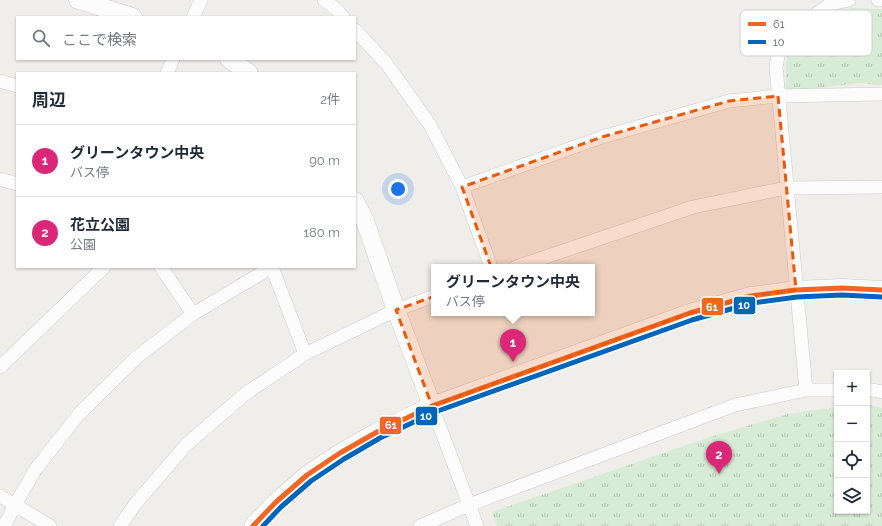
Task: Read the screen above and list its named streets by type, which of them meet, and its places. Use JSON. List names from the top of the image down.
{
  "lines": ["transit line 61", "transit line 10"],
  "legend": ["61", "10"],
  "page": {
    "search": "ここで検索",
    "heading": ["周辺", "2件"],
    "list": [
      {
        "mark": "1",
        "name": "グリーンタウン中央",
        "note": "バス停",
        "value": "90 m"
      },
      {
        "mark": "2",
        "name": "花立公園",
        "note": "公園",
        "value": "180 m"
      }
    ],
    "popup": ["グリーンタウン中央", "バス停"],
    "pins": ["1", "2"],
    "map_buttons": ["+", "−"]
  }
}
